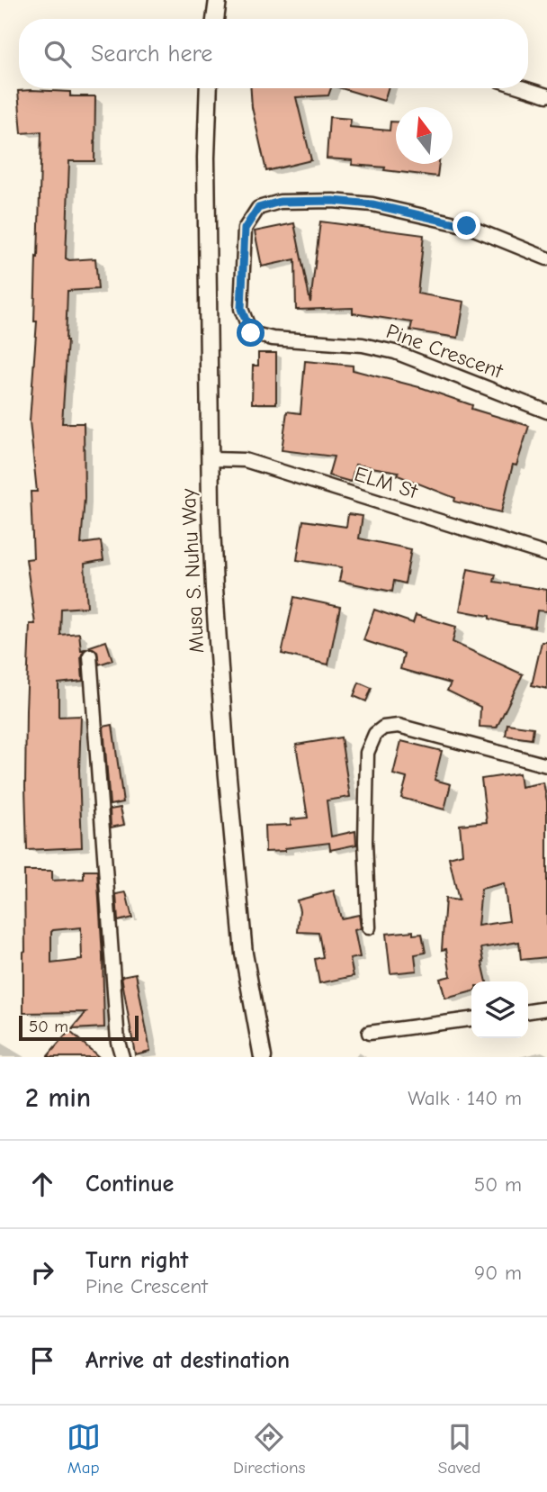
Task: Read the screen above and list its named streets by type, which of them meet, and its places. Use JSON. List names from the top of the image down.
{
  "streets": {
    "street": ["Pine Crescent", "ELM St", "Musa S. Nuhu Way"]
  },
  "crossings": [
    ["ELM St", "Musa S. Nuhu Way"]
  ],
  "scale_bar": "50 m",
  "north": "top",
  "page": {
    "search": "Search here",
    "scale": "50 m",
    "heading": ["2 min", "Walk · 140 m"],
    "list": [
      ["Continue", "50 m"],
      ["Turn right", "Pine Crescent", "90 m"],
      "Arrive at destination"
    ],
    "nav": ["Map", "Directions", "Saved"]
  }
}
